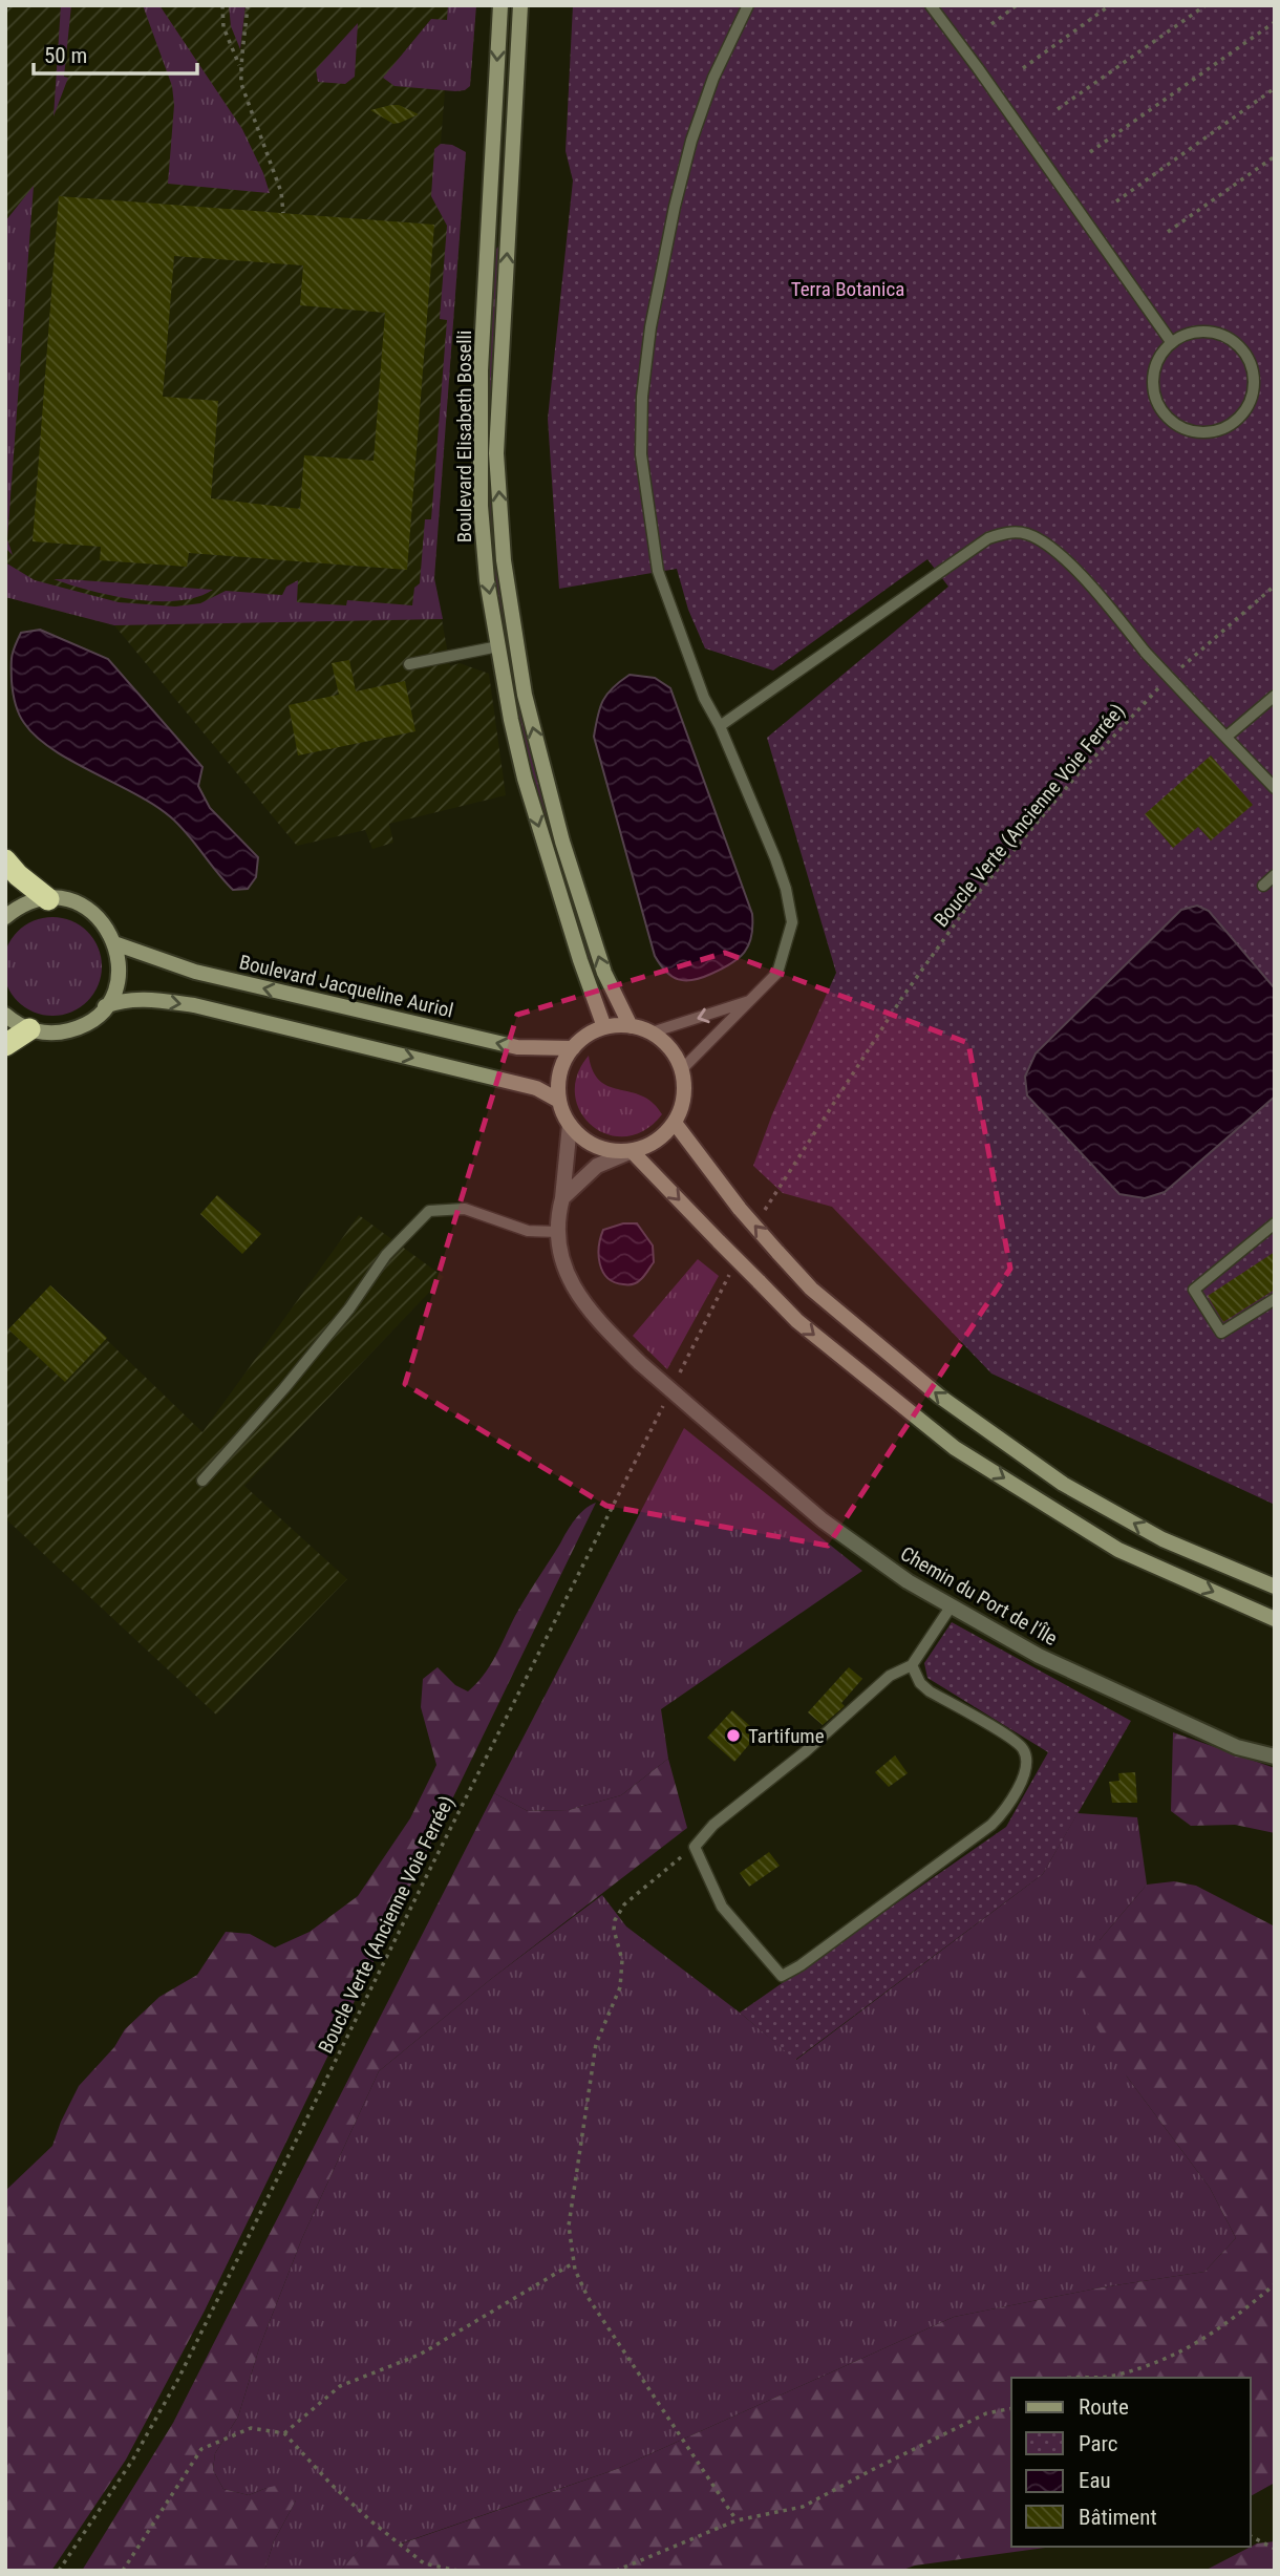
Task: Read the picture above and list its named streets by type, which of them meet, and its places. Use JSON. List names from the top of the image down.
{
  "streets": {
    "main road": ["Boulevard Elisabeth Boselli", "Boulevard Jacqueline Auriol"],
    "street": ["Chemin du Port de l'Île"],
    "path": ["Boucle Verte (Ancienne Voie Ferrée)"]
  },
  "crossings": [
    ["Boulevard Elisabeth Boselli", "Boulevard Jacqueline Auriol"],
    ["Boulevard Elisabeth Boselli", "Chemin du Port de l'Île"],
    ["Boulevard Jacqueline Auriol", "Chemin du Port de l'Île"]
  ],
  "parks": ["Terra Botanica"],
  "places": ["Tartifume"],
  "legend": [
    "Route",
    "Parc",
    "Eau",
    "Bâtiment"
  ],
  "scale_bar": "50 m"
}
